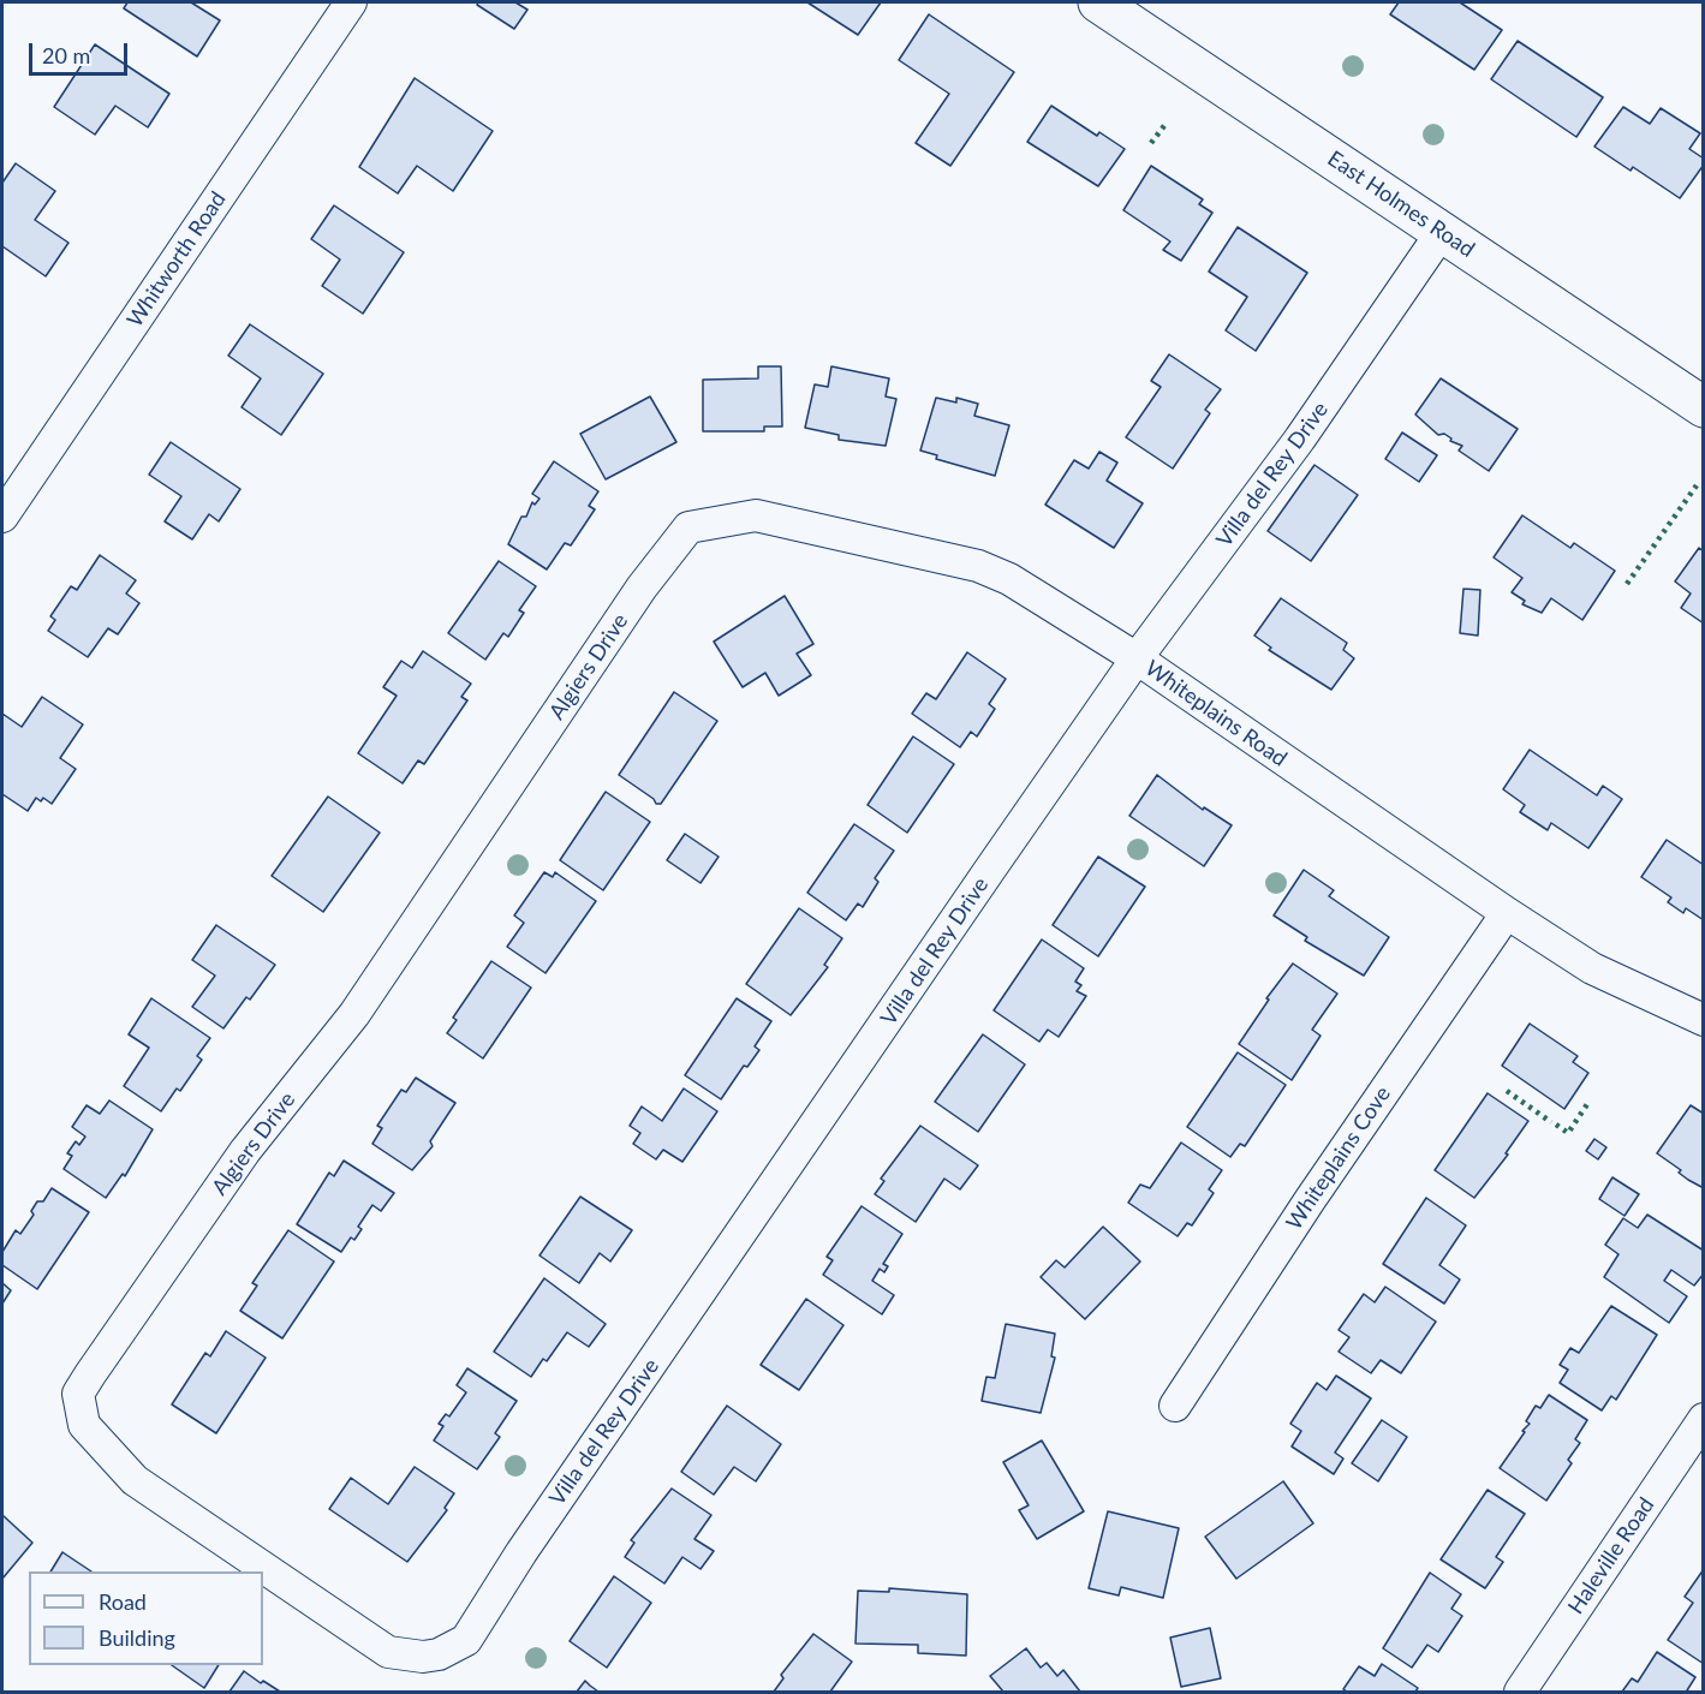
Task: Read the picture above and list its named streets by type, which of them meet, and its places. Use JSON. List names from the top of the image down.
{
  "streets": {
    "main road": ["East Holmes Road"],
    "street": [
      "Whitworth Road",
      "Villa del Rey Drive",
      "Algiers Drive",
      "Whiteplains Road",
      "Whiteplains Cove",
      "Haleville Road"
    ]
  },
  "crossings": [
    ["East Holmes Road", "Villa del Rey Drive"],
    ["Villa del Rey Drive", "Algiers Drive"],
    ["Villa del Rey Drive", "Whiteplains Road"],
    ["Algiers Drive", "Whiteplains Road"],
    ["Whiteplains Road", "Whiteplains Cove"]
  ],
  "legend": ["Road", "Building"],
  "scale_bar": "20 m"
}
